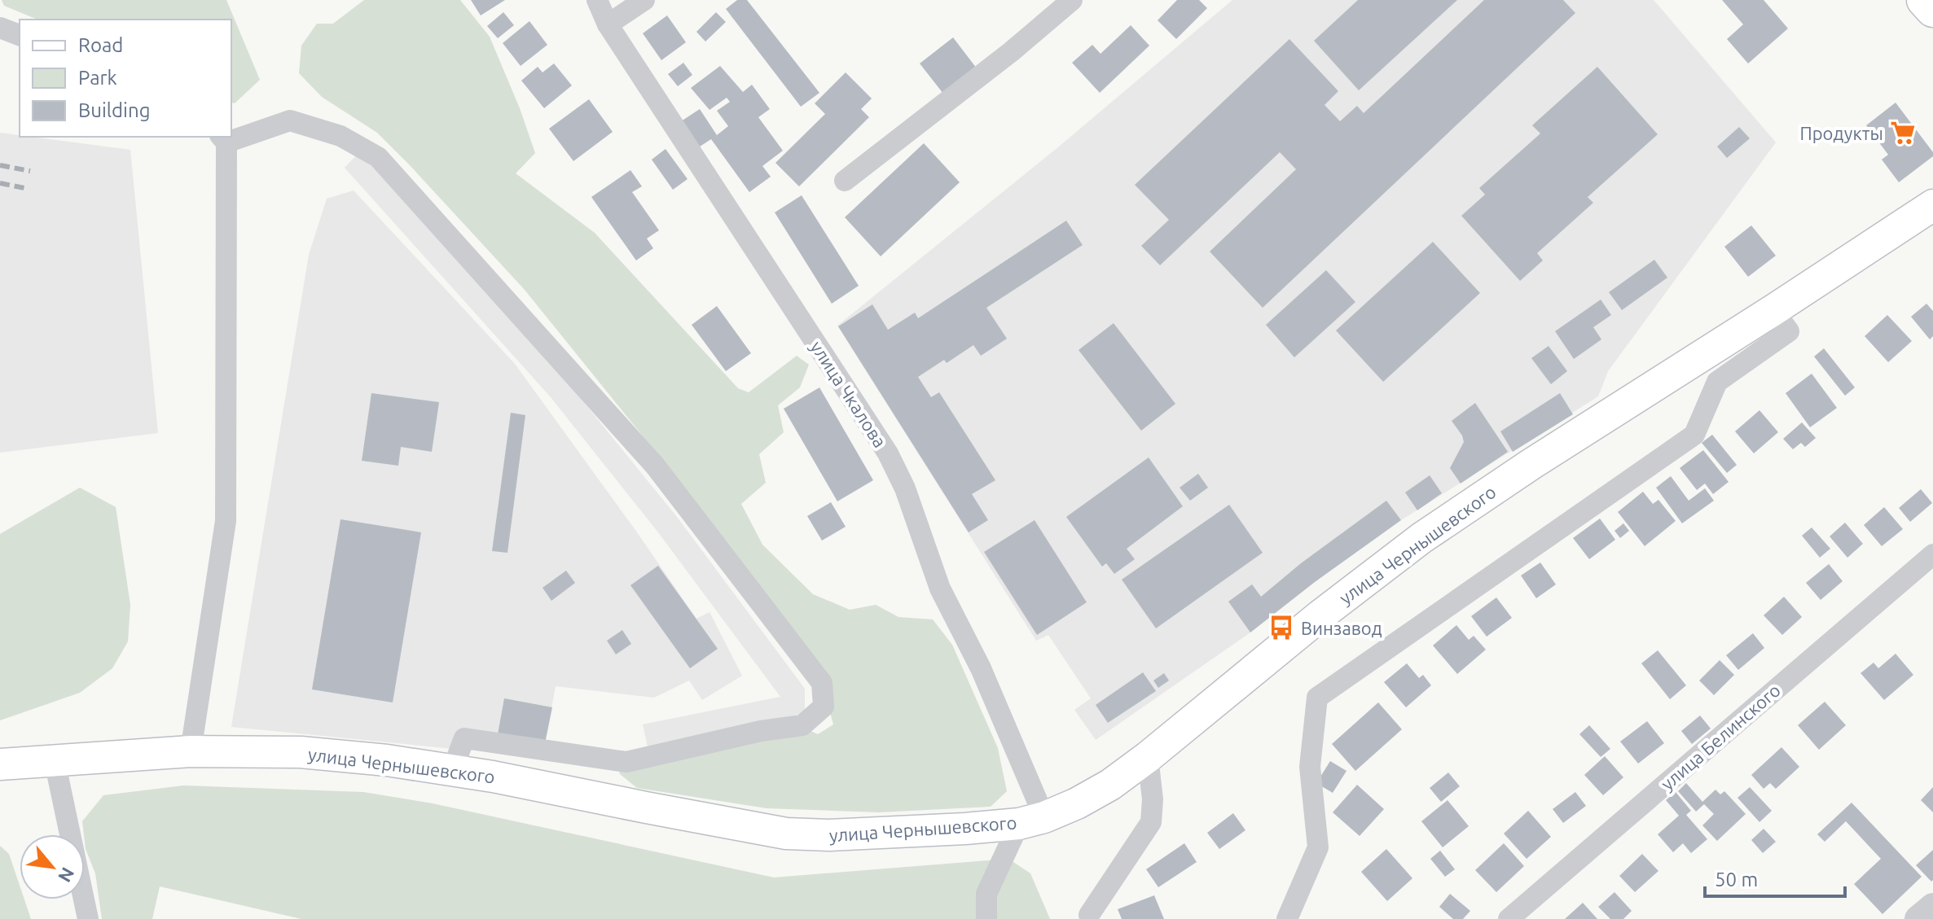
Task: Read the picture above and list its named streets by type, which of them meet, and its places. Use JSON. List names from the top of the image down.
{
  "streets": {
    "main road": ["улица Чернышевского"],
    "street": ["улица Чкалова", "улица Белинского"]
  },
  "crossings": [
    ["улица Чкалова", "улица Чернышевского"]
  ],
  "places": {
    "supermarket": ["Продукты"],
    "bus stop": ["Винзавод"]
  },
  "legend": ["Road", "Park", "Building"],
  "scale_bar": "50 m",
  "north": "bottom right"
}
